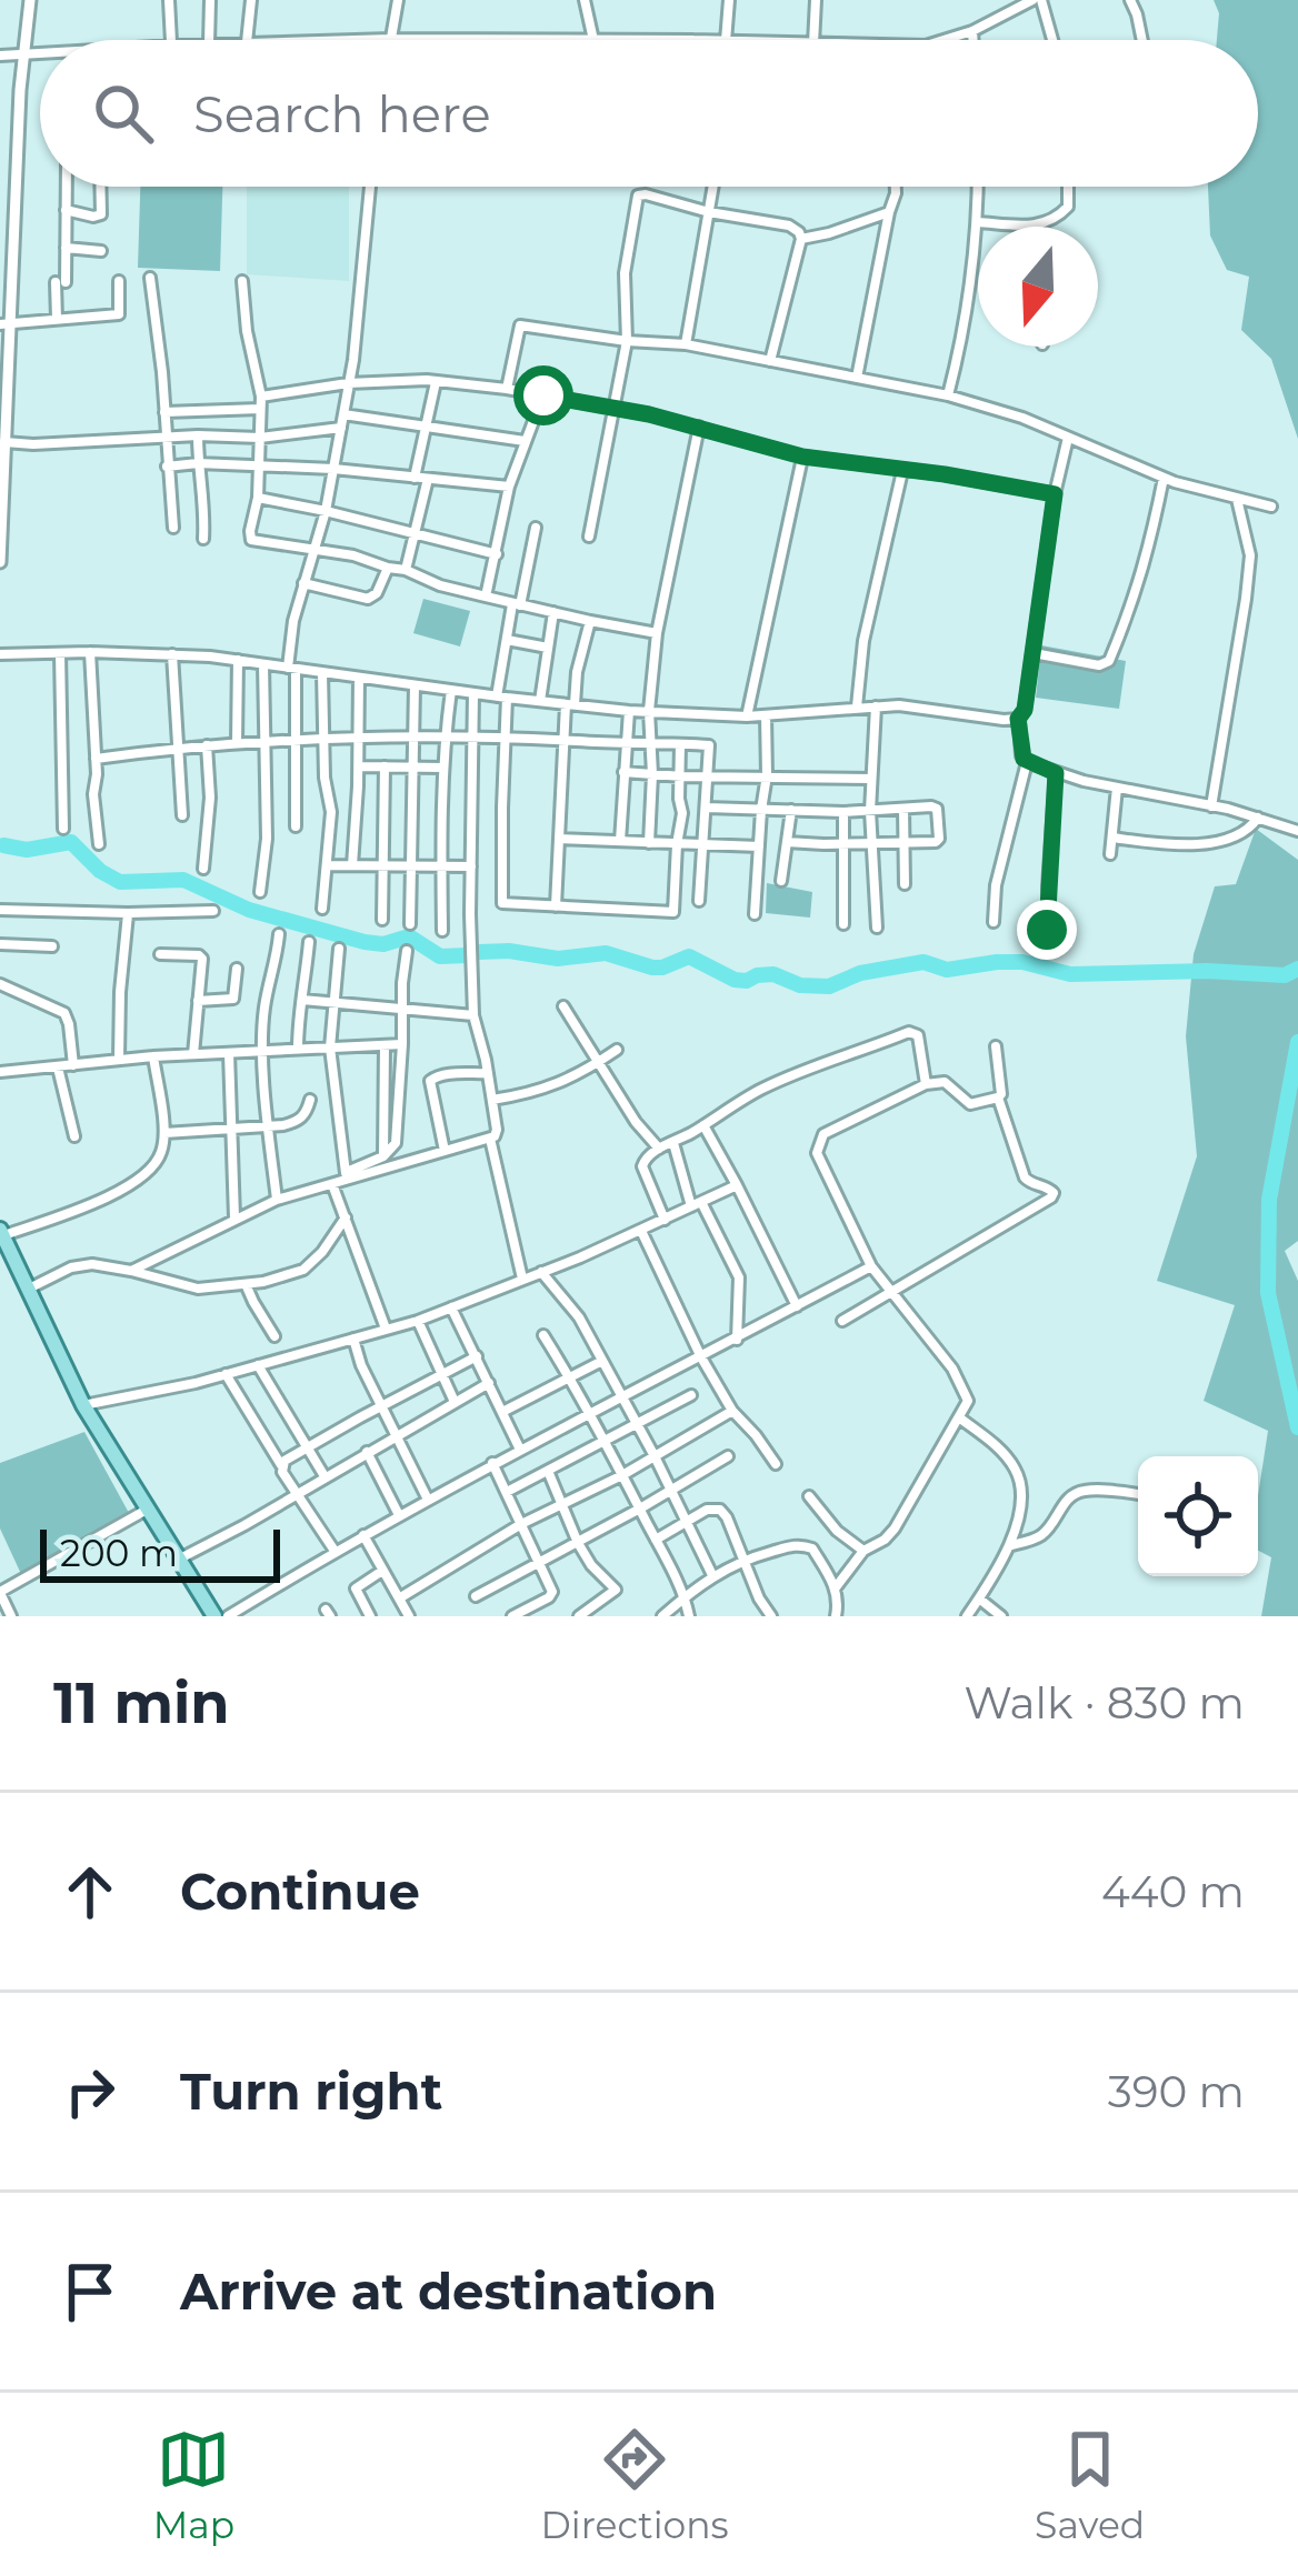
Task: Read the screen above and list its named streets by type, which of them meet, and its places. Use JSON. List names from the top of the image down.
{
  "scale_bar": "200 m",
  "north": "bottom",
  "page": {
    "search": "Search here",
    "scale": "200 m",
    "heading": ["11 min", "Walk · 830 m"],
    "list": [
      ["Continue", "440 m"],
      ["Turn right", "390 m"],
      "Arrive at destination"
    ],
    "nav": ["Map", "Directions", "Saved"]
  }
}
